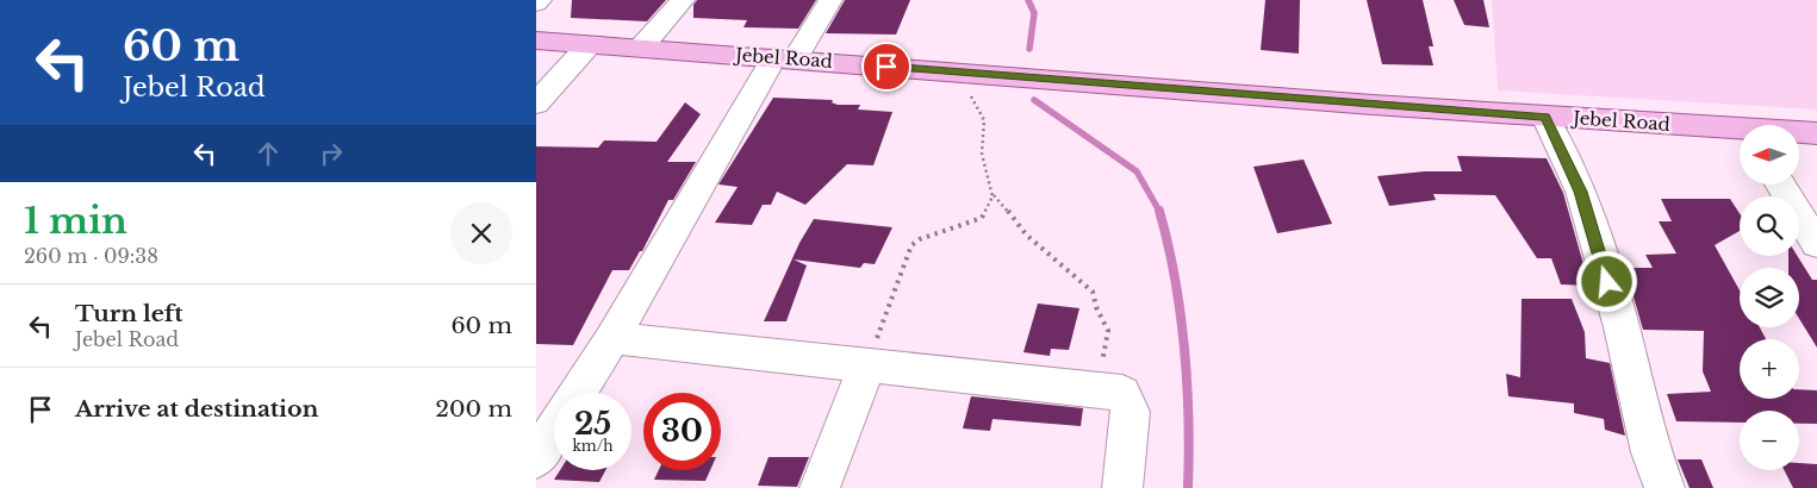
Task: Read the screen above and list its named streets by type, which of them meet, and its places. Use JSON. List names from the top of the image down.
{
  "streets": {
    "main road": ["Jebel Road"]
  },
  "north": "left",
  "page": {
    "turn": ["60 m", "Jebel Road"],
    "map_buttons": ["+", "−"],
    "heading": ["1 min", "260 m · 09:38"],
    "list": [
      {
        "name": "Turn left",
        "note": "Jebel Road",
        "value": "60 m"
      },
      {
        "name": "Arrive at destination",
        "value": "200 m"
      }
    ],
    "speed": "25 km/h",
    "limit": "30"
  }
}
